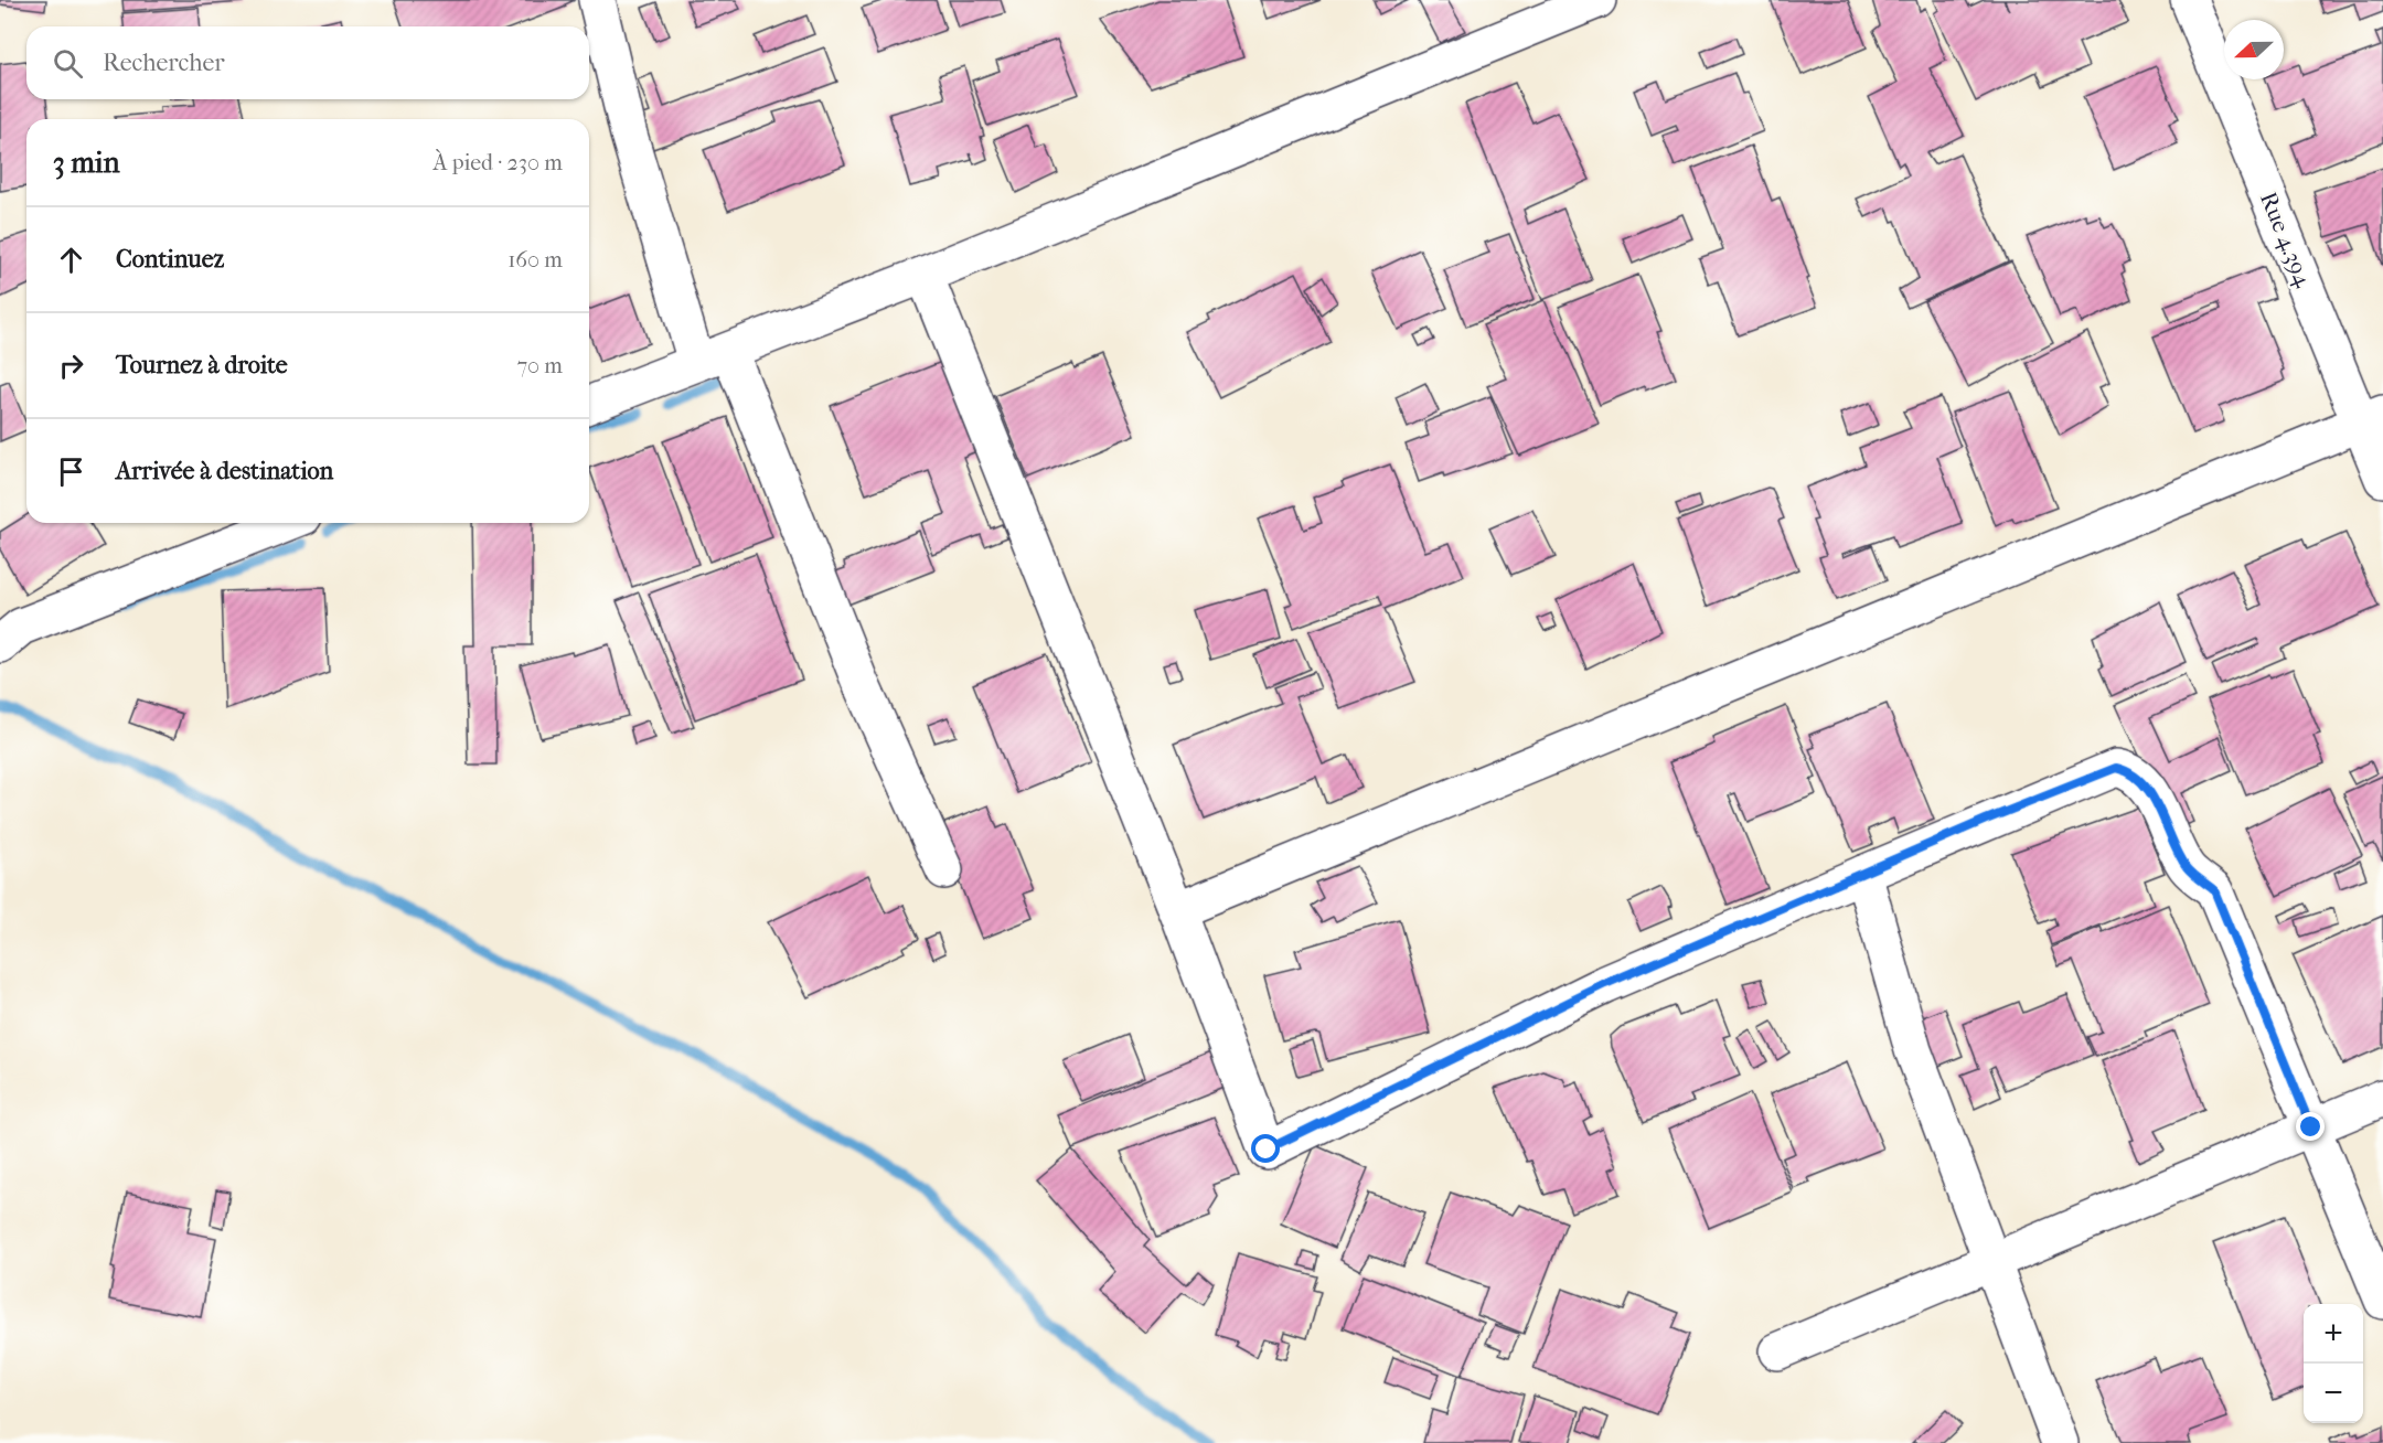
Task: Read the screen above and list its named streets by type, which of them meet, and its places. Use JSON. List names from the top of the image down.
{
  "streets": {
    "street": ["Rue 4.394"]
  },
  "north": "left",
  "page": {
    "search": "Rechercher",
    "heading": ["3 min", "À pied · 230 m"],
    "list": [
      ["Continuez", "160 m"],
      ["Tournez à droite", "70 m"],
      "Arrivée à destination"
    ],
    "map_buttons": ["+", "−"]
  }
}
